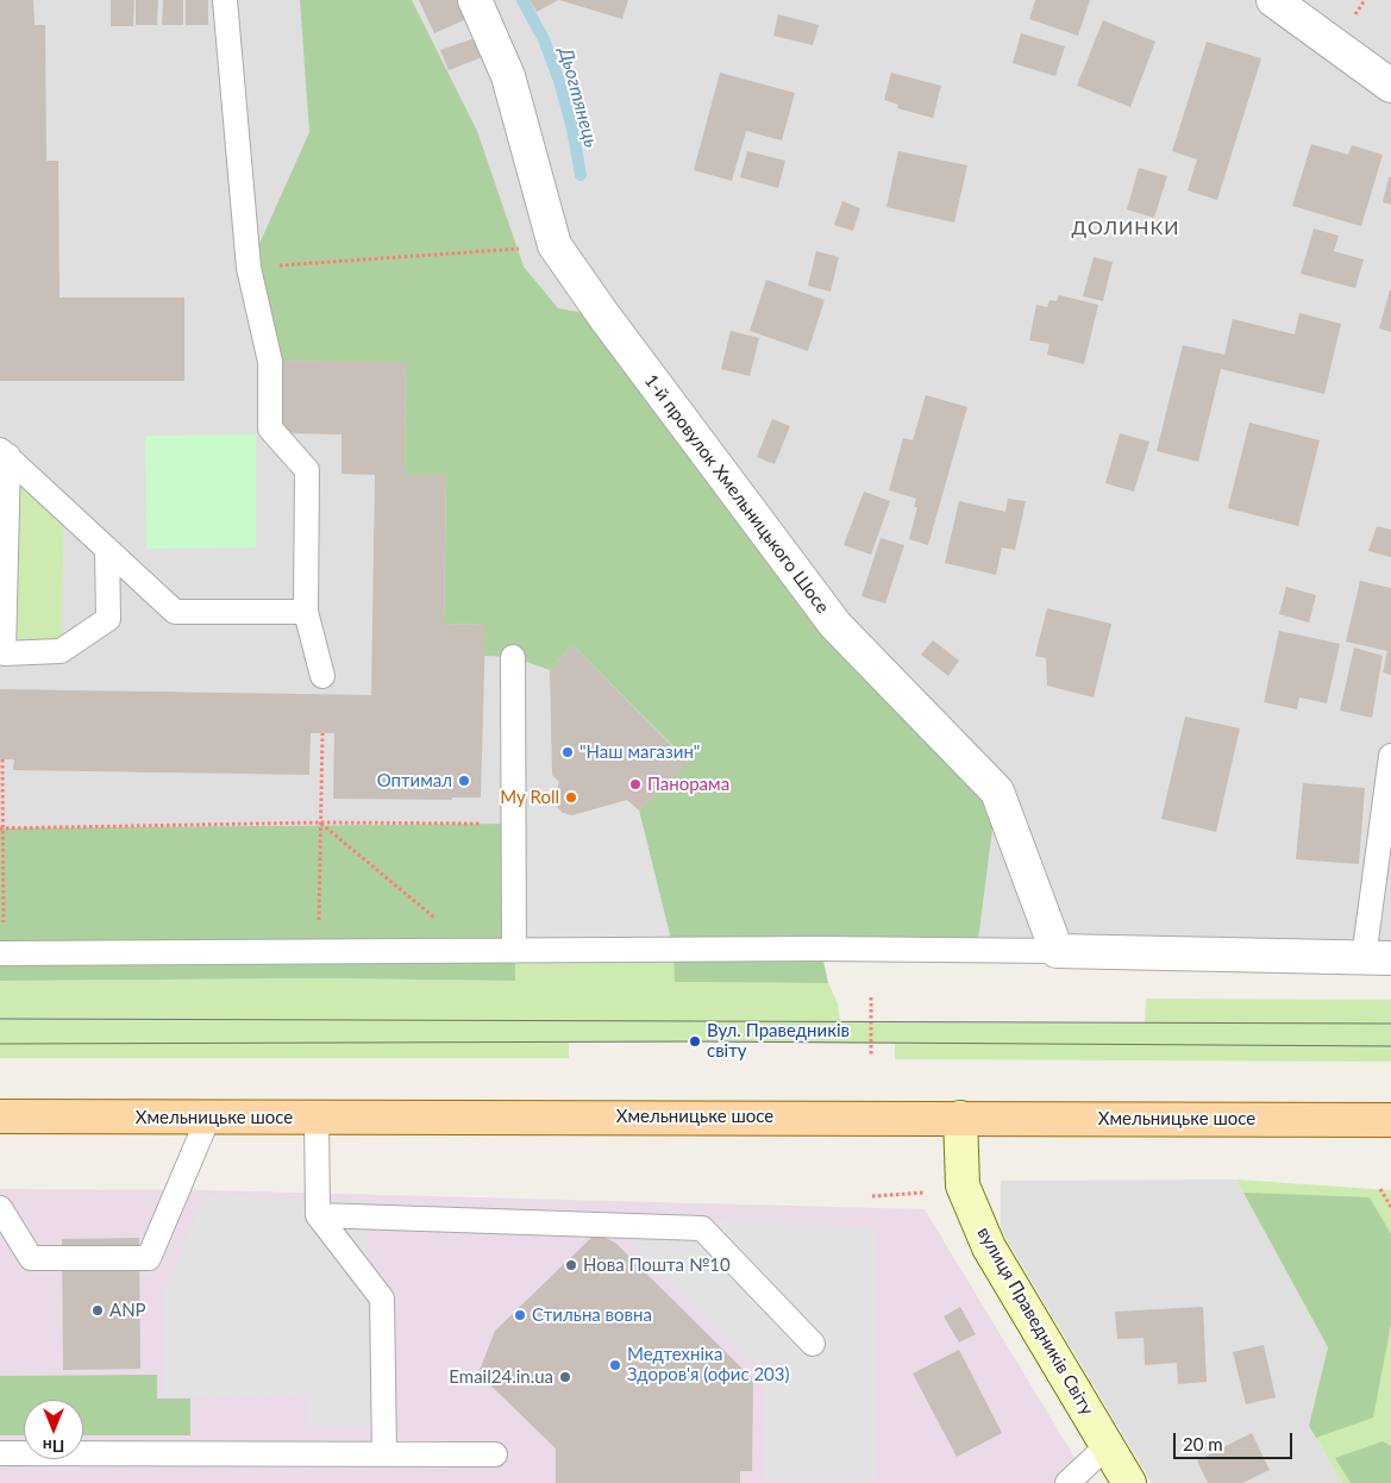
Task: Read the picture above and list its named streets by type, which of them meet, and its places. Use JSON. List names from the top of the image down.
{
  "streets": {
    "main road": ["Хмельницьке шосе", "вулиця Праведників Світу"],
    "street": ["1-й провулок Хмельницького Шосе"]
  },
  "crossings": [
    ["Хмельницьке шосе", "вулиця Праведників Світу"]
  ],
  "districts": ["ДОЛИНКИ"],
  "water": ["Дьогтянець"],
  "places": [
    "\"Наш магазин\"",
    "Оптимал",
    "Панорама",
    "My Roll",
    "Вул. Праведників світу",
    "Нова Пошта №10",
    "ANP",
    "Стильна вовна",
    "Медтехніка Здоров'я (офис 203)",
    "Email24.in.ua"
  ],
  "scale_bar": "20 m",
  "north": "bottom"
}
